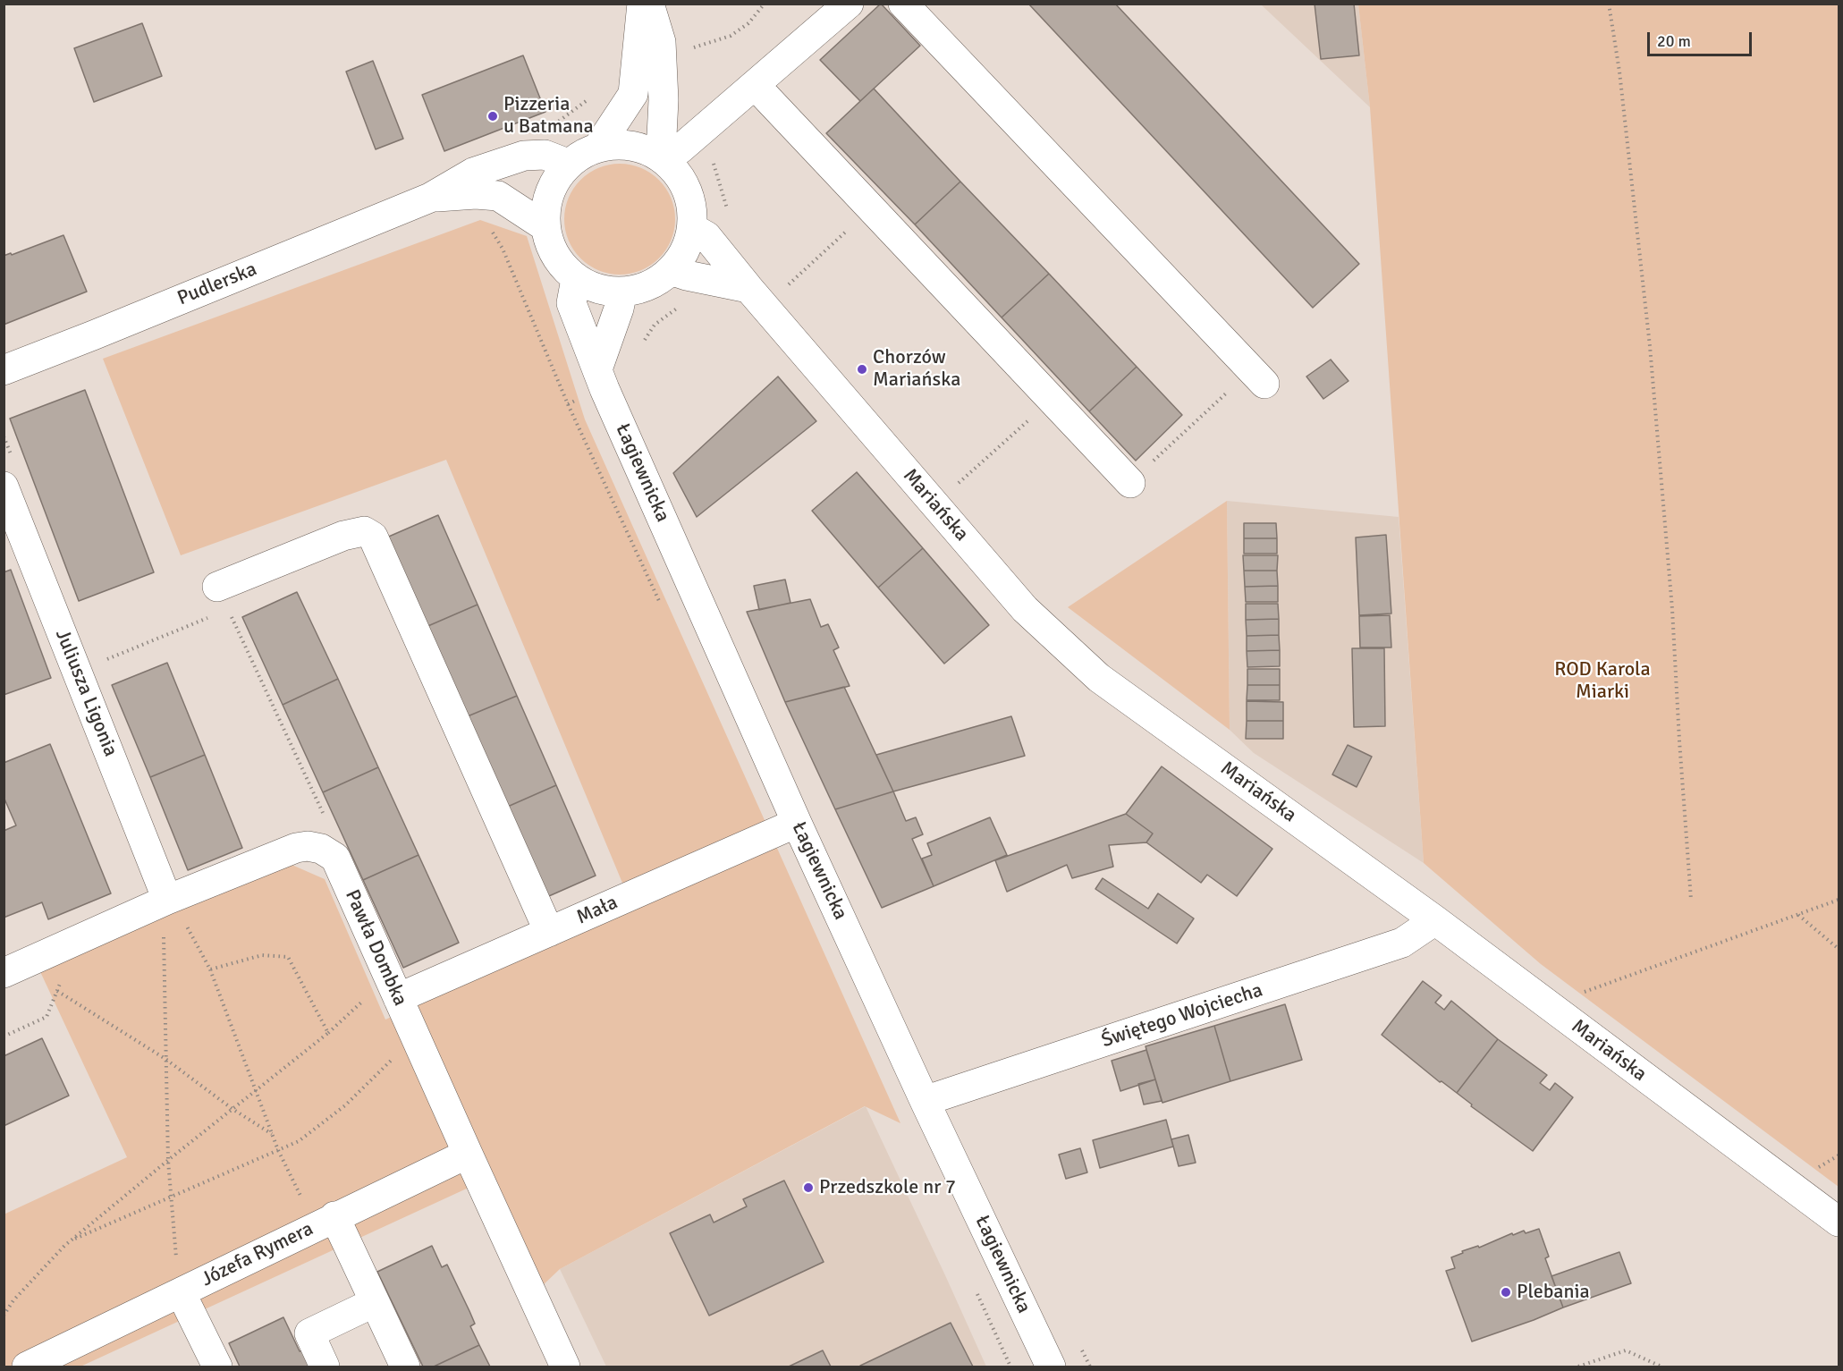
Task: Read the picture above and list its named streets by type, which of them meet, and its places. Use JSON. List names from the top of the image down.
{
  "streets": {
    "street": [
      "Pudlerska",
      "Łagiewnicka",
      "Mariańska",
      "Juliusza Ligonia",
      "Mała",
      "Pawła Dombka",
      "Świętego Wojciecha",
      "Józefa Rymera"
    ]
  },
  "crossings": [
    ["Pudlerska", "Łagiewnicka"],
    ["Pudlerska", "Mariańska"],
    ["Łagiewnicka", "Mariańska"],
    ["Łagiewnicka", "Mała"],
    ["Łagiewnicka", "Świętego Wojciecha"],
    ["Mariańska", "Świętego Wojciecha"],
    ["Juliusza Ligonia", "Pawła Dombka"],
    ["Mała", "Pawła Dombka"],
    ["Pawła Dombka", "Józefa Rymera"]
  ],
  "parks": ["ROD Karola Miarki"],
  "places": [
    "Pizzeria u Batmana",
    "Chorzów Mariańska",
    "Przedszkole nr 7",
    "Plebania"
  ],
  "scale_bar": "20 m"
}
